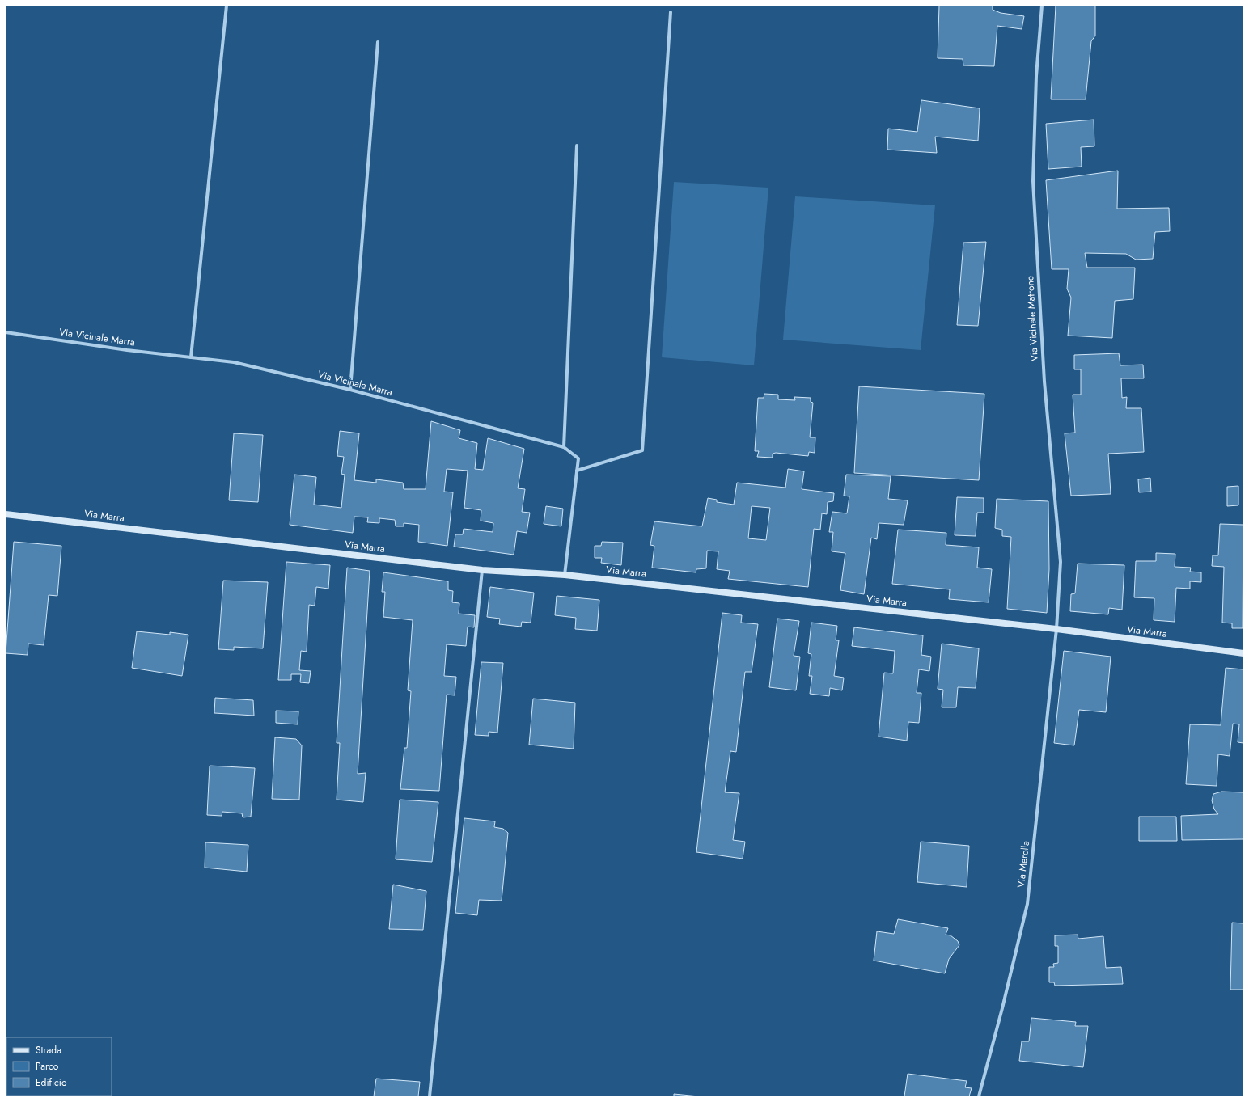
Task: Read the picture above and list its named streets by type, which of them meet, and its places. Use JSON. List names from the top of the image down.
{
  "streets": {
    "main road": ["Via Marra"],
    "street": ["Via Vicinale Matrone", "Via Vicinale Marra", "Via Merolla"]
  },
  "crossings": [
    ["Via Vicinale Matrone", "Via Marra"],
    ["Via Vicinale Matrone", "Via Merolla"],
    ["Via Vicinale Marra", "Via Marra"],
    ["Via Marra", "Via Merolla"]
  ],
  "legend": ["Strada", "Parco", "Edificio"]
}
